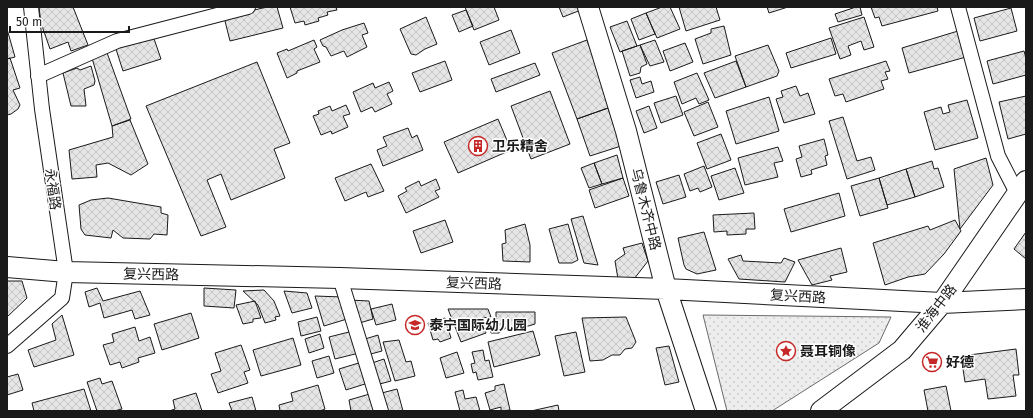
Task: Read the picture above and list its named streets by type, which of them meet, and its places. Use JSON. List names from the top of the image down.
{
  "streets": {
    "street": [
      "永福路",
      "乌鲁木齐中路",
      "复兴西路",
      "淮海中路"
    ]
  },
  "crossings": [
    ["永福路", "复兴西路"],
    ["乌鲁木齐中路", "复兴西路"],
    ["复兴西路", "淮海中路"]
  ],
  "places": {
    "building": ["卫乐精舍"],
    "school or university": ["泰宁国际幼儿园"],
    "place": ["聂耳铜像"],
    "supermarket": ["好德"]
  },
  "scale_bar": "50 m"
}
